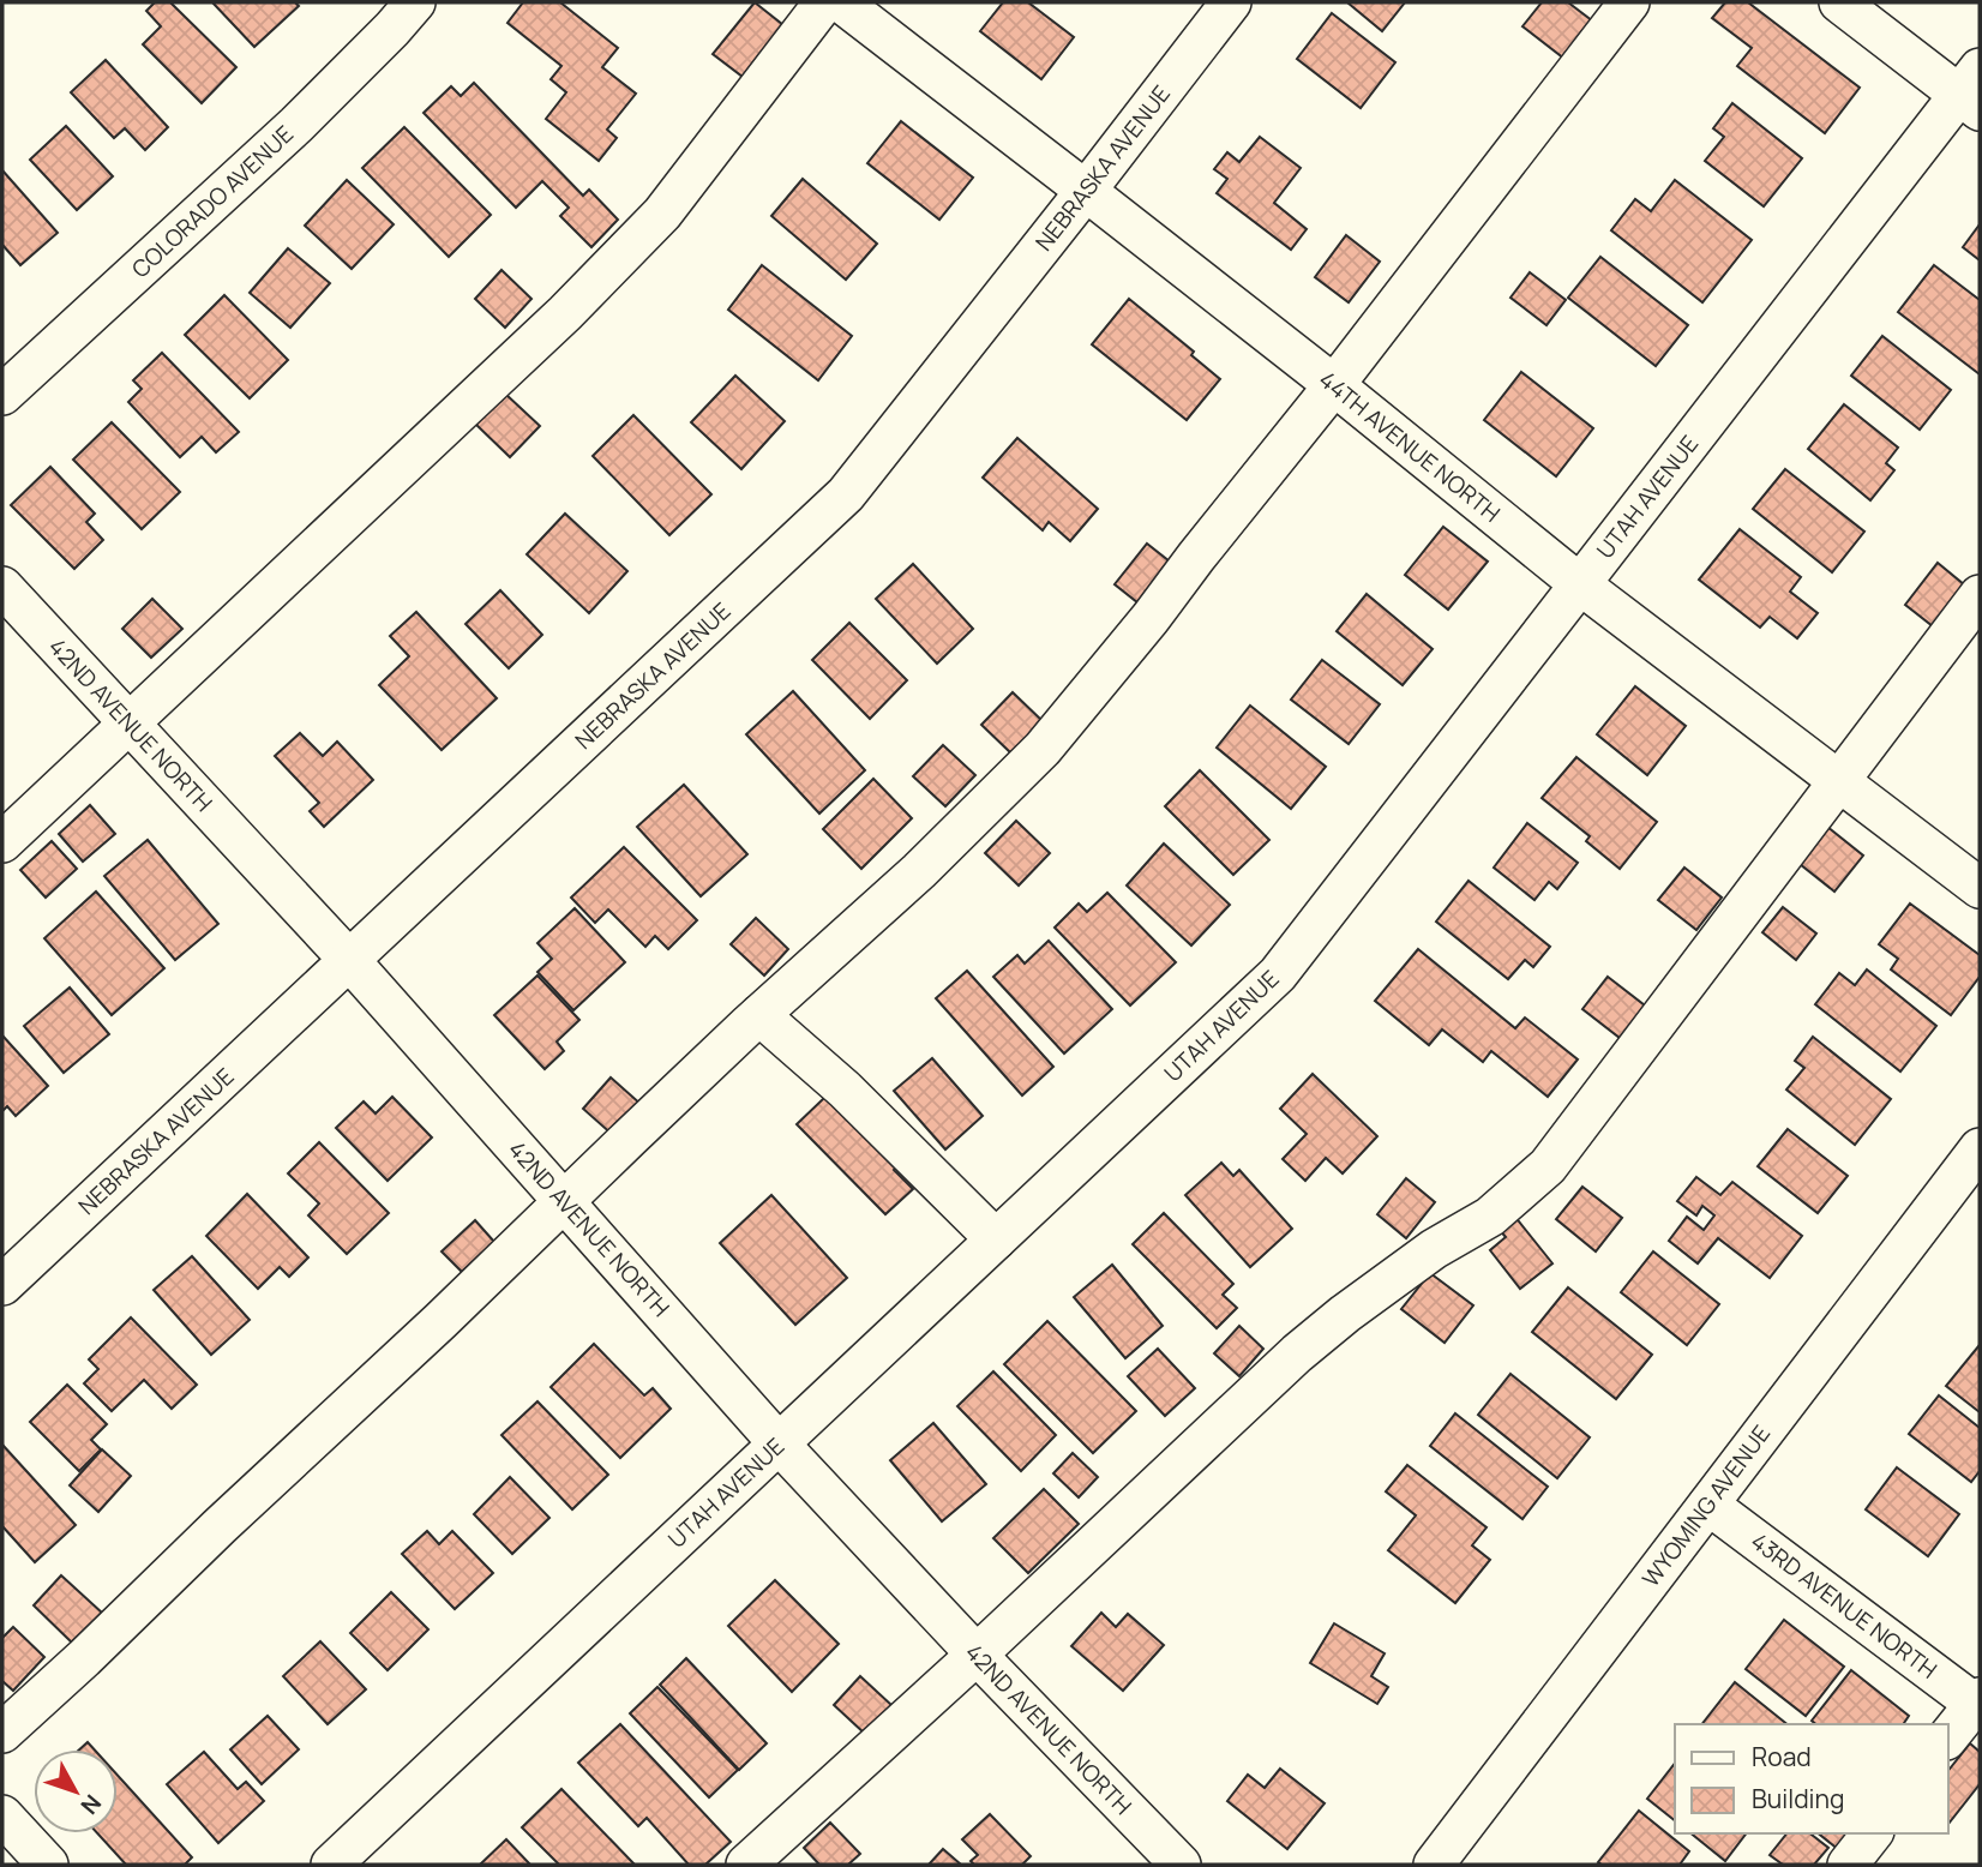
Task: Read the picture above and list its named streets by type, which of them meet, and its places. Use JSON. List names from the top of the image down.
{
  "streets": {
    "street": [
      "NEBRASKA AVENUE",
      "COLORADO AVENUE",
      "44TH AVENUE NORTH",
      "UTAH AVENUE",
      "42ND AVENUE NORTH",
      "WYOMING AVENUE",
      "43RD AVENUE NORTH"
    ]
  },
  "crossings": [
    ["NEBRASKA AVENUE", "44TH AVENUE NORTH"],
    ["NEBRASKA AVENUE", "42ND AVENUE NORTH"],
    ["44TH AVENUE NORTH", "UTAH AVENUE"],
    ["UTAH AVENUE", "42ND AVENUE NORTH"],
    ["WYOMING AVENUE", "43RD AVENUE NORTH"]
  ],
  "legend": ["Road", "Building"],
  "north": "bottom right"
}
